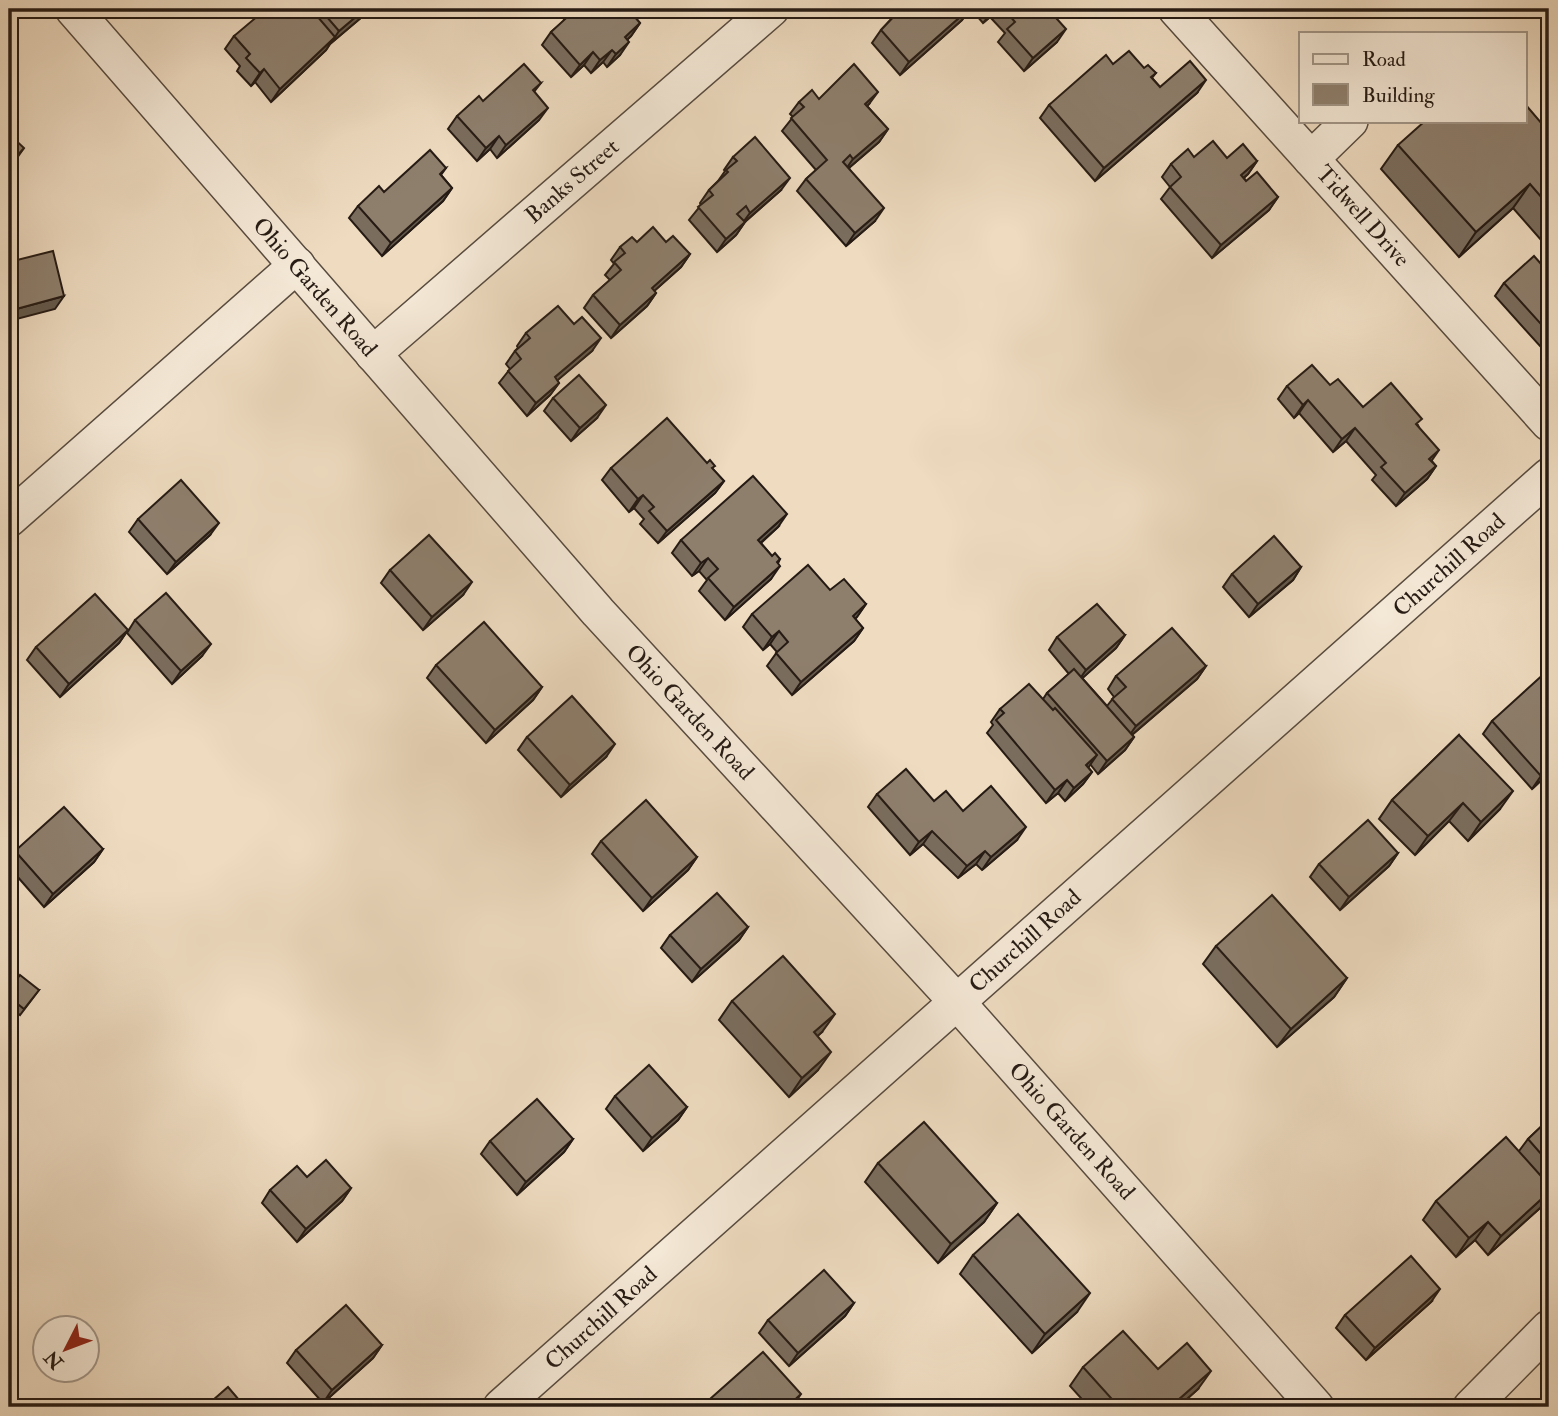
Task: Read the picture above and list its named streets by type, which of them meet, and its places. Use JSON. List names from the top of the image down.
{
  "streets": {
    "street": [
      "Banks Street",
      "Tidwell Drive",
      "Ohio Garden Road",
      "Churchill Road"
    ]
  },
  "crossings": [
    ["Banks Street", "Ohio Garden Road"],
    ["Ohio Garden Road", "Churchill Road"]
  ],
  "legend": ["Road", "Building"],
  "north": "bottom left"
}
